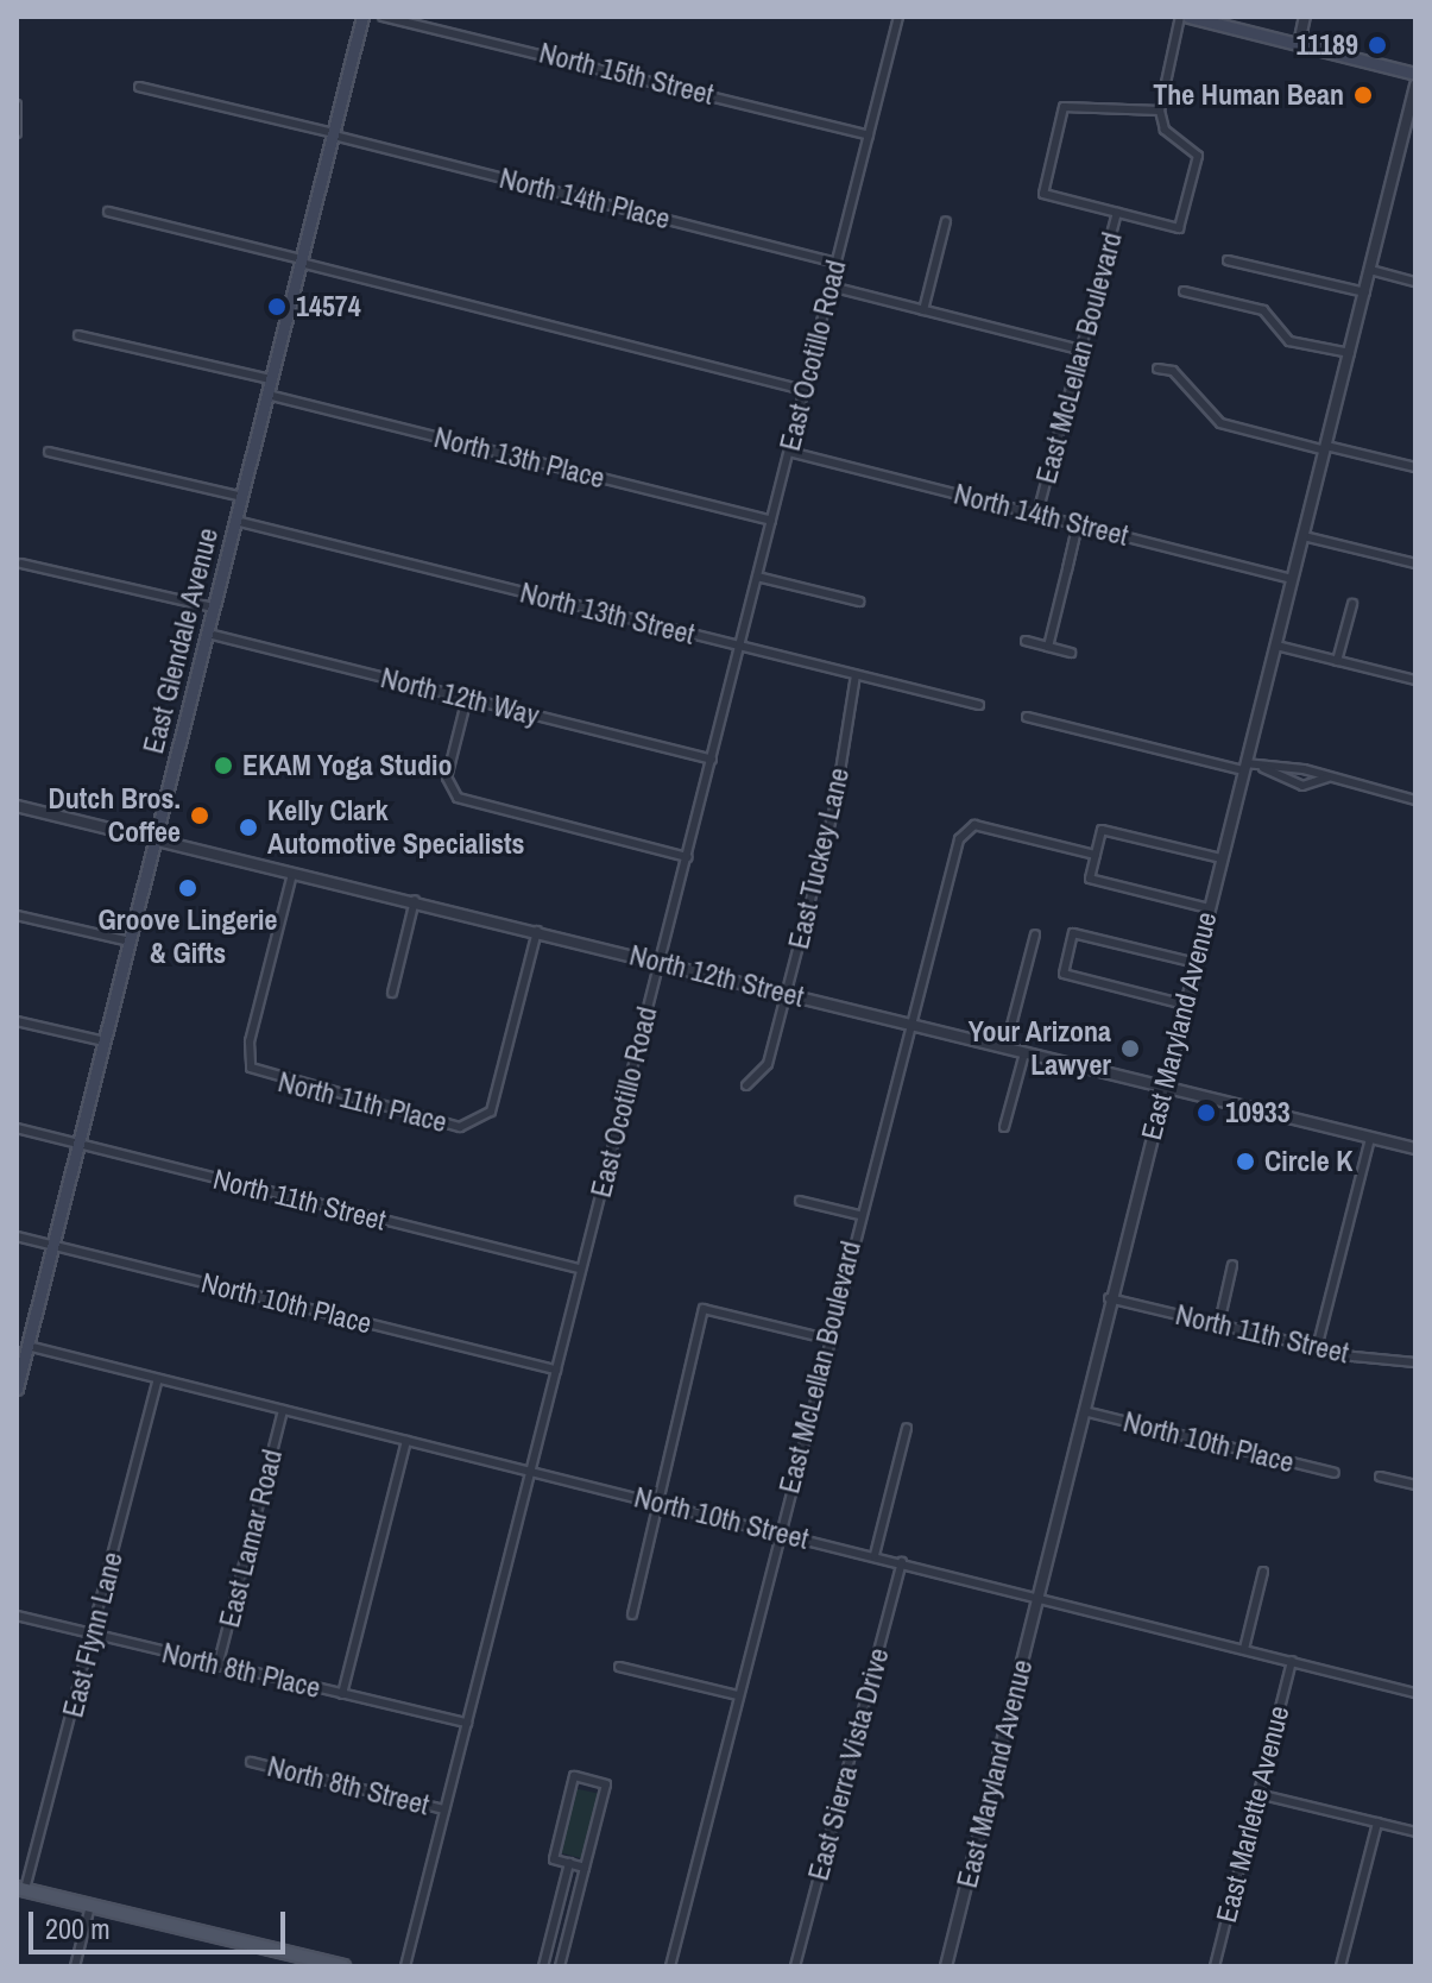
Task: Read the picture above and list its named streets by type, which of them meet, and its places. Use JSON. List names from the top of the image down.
{
  "streets": {
    "main road": ["East Glendale Avenue"],
    "street": [
      "North 15th Street",
      "North 14th Place",
      "East Ocotillo Road",
      "East McLellan Boulevard",
      "North 13th Place",
      "North 14th Street",
      "North 13th Street",
      "North 12th Way",
      "East Tuckey Lane",
      "North 12th Street",
      "East Maryland Avenue",
      "North 11th Place",
      "North 11th Street",
      "North 10th Place",
      "North 10th Street",
      "East Lamar Road",
      "East Flynn Lane",
      "North 8th Place",
      "East Sierra Vista Drive",
      "North 8th Street",
      "East Marlette Avenue"
    ]
  },
  "crossings": [
    ["North 15th Street", "East Ocotillo Road"],
    ["North 14th Place", "East Ocotillo Road"],
    ["North 14th Place", "East Glendale Avenue"],
    ["East Ocotillo Road", "North 13th Place"],
    ["East Ocotillo Road", "North 14th Street"],
    ["East Ocotillo Road", "North 13th Street"],
    ["East Ocotillo Road", "North 12th Way"],
    ["East Ocotillo Road", "North 12th Street"],
    ["East Ocotillo Road", "North 11th Street"],
    ["East Ocotillo Road", "North 10th Place"],
    ["East Ocotillo Road", "North 10th Street"],
    ["East Ocotillo Road", "North 8th Place"],
    ["East Ocotillo Road", "North 8th Street"],
    ["East McLellan Boulevard", "North 14th Street"],
    ["East McLellan Boulevard", "North 12th Street"],
    ["East McLellan Boulevard", "North 10th Street"],
    ["North 13th Place", "East Glendale Avenue"],
    ["North 14th Street", "East Maryland Avenue"],
    ["North 13th Street", "East Glendale Avenue"],
    ["North 13th Street", "East Tuckey Lane"],
    ["East Glendale Avenue", "North 12th Way"],
    ["East Glendale Avenue", "North 12th Street"],
    ["East Glendale Avenue", "North 11th Street"],
    ["East Glendale Avenue", "North 10th Place"],
    ["East Glendale Avenue", "North 10th Street"],
    ["East Tuckey Lane", "North 12th Street"],
    ["North 12th Street", "East Maryland Avenue"],
    ["North 12th Street", "North 11th Place"],
    ["East Maryland Avenue", "North 11th Street"],
    ["East Maryland Avenue", "North 10th Place"],
    ["East Maryland Avenue", "North 10th Street"],
    ["North 10th Street", "East Lamar Road"],
    ["North 10th Street", "East Flynn Lane"],
    ["North 10th Street", "East Sierra Vista Drive"],
    ["North 10th Street", "East Marlette Avenue"],
    ["East Lamar Road", "North 8th Place"],
    ["East Flynn Lane", "North 8th Place"]
  ],
  "places": [
    "11189",
    "The Human Bean",
    "14574",
    "EKAM Yoga Studio",
    "Dutch Bros. Coffee",
    "Kelly Clark Automotive Specialists",
    "Groove Lingerie & Gifts",
    "Your Arizona Lawyer",
    "10933",
    "Circle K"
  ],
  "scale_bar": "200 m"
}
